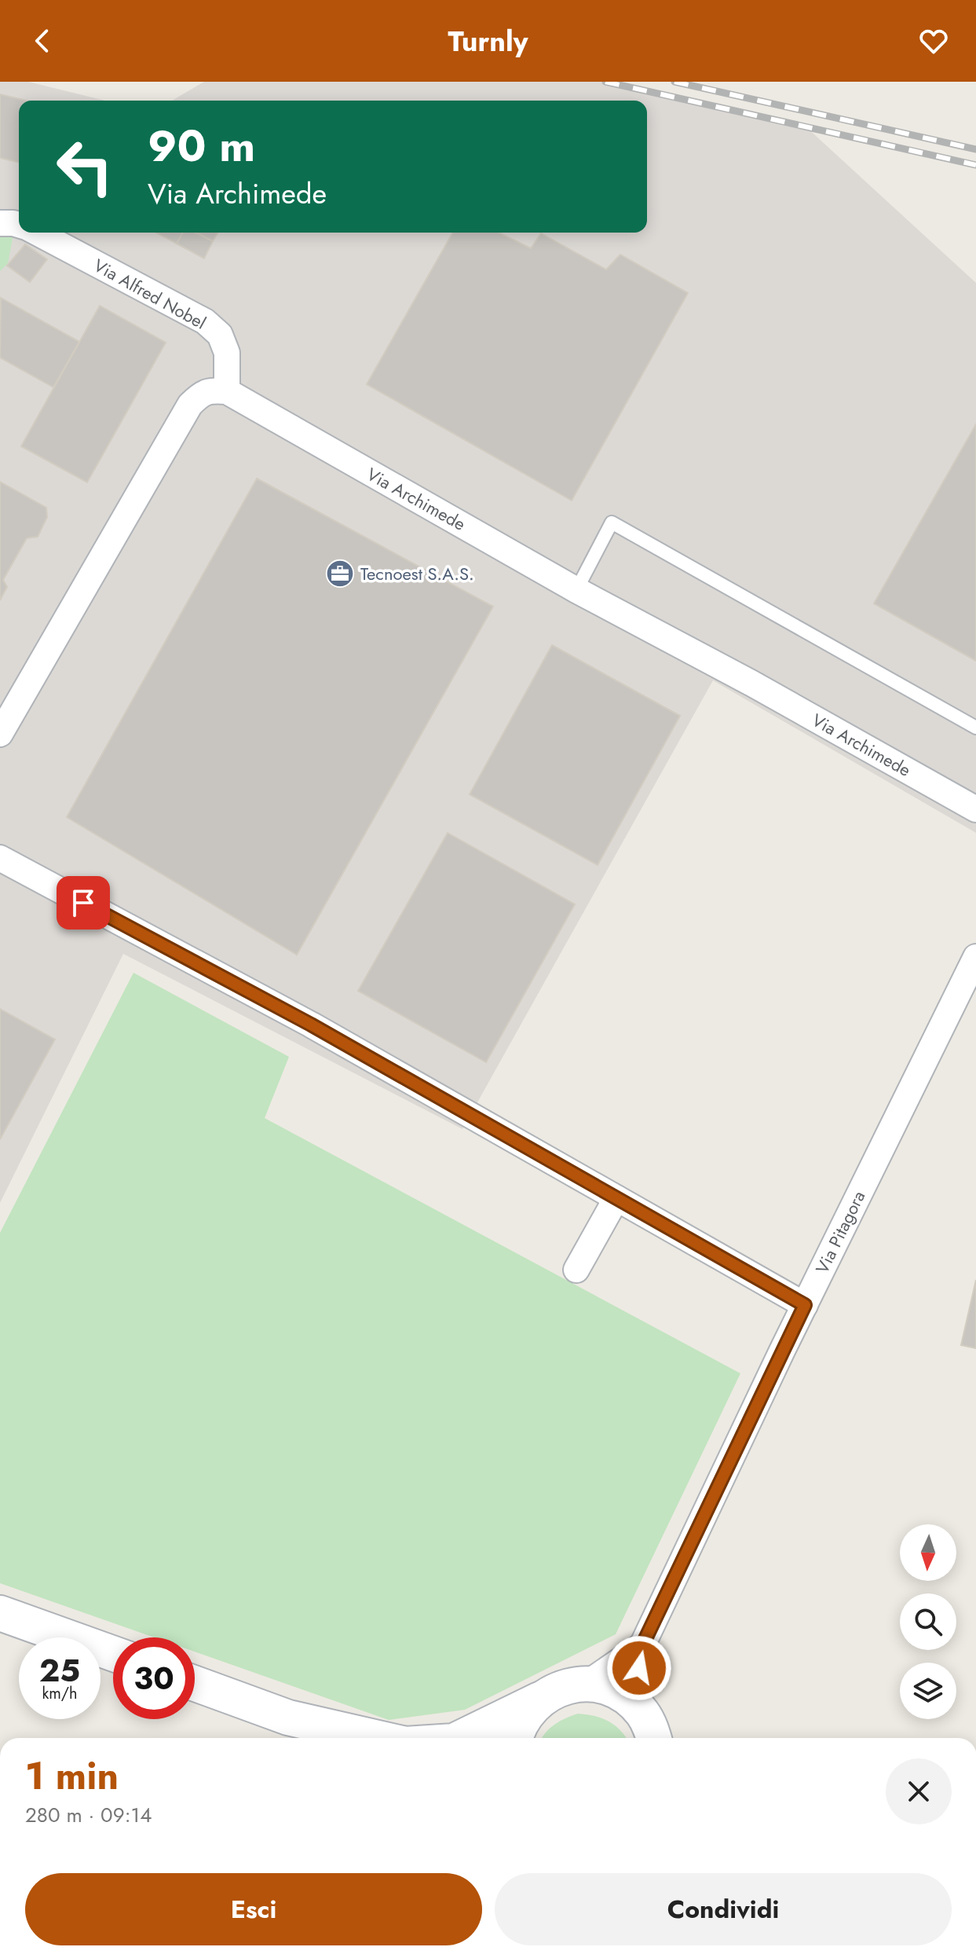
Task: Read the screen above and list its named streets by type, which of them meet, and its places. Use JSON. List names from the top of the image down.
{
  "streets": {
    "street": ["Via Alfred Nobel", "Via Archimede", "Via Pitagora"]
  },
  "crossings": [
    ["Via Alfred Nobel", "Via Archimede"]
  ],
  "places": {
    "office": ["Tecnoest S.A.S."]
  },
  "north": "bottom",
  "page": {
    "header": "Turnly",
    "turn": ["90 m", "Via Archimede"],
    "speed": "25 km/h",
    "limit": "30",
    "heading": ["1 min", "280 m · 09:14"],
    "buttons": ["Esci", "Condividi"]
  }
}
